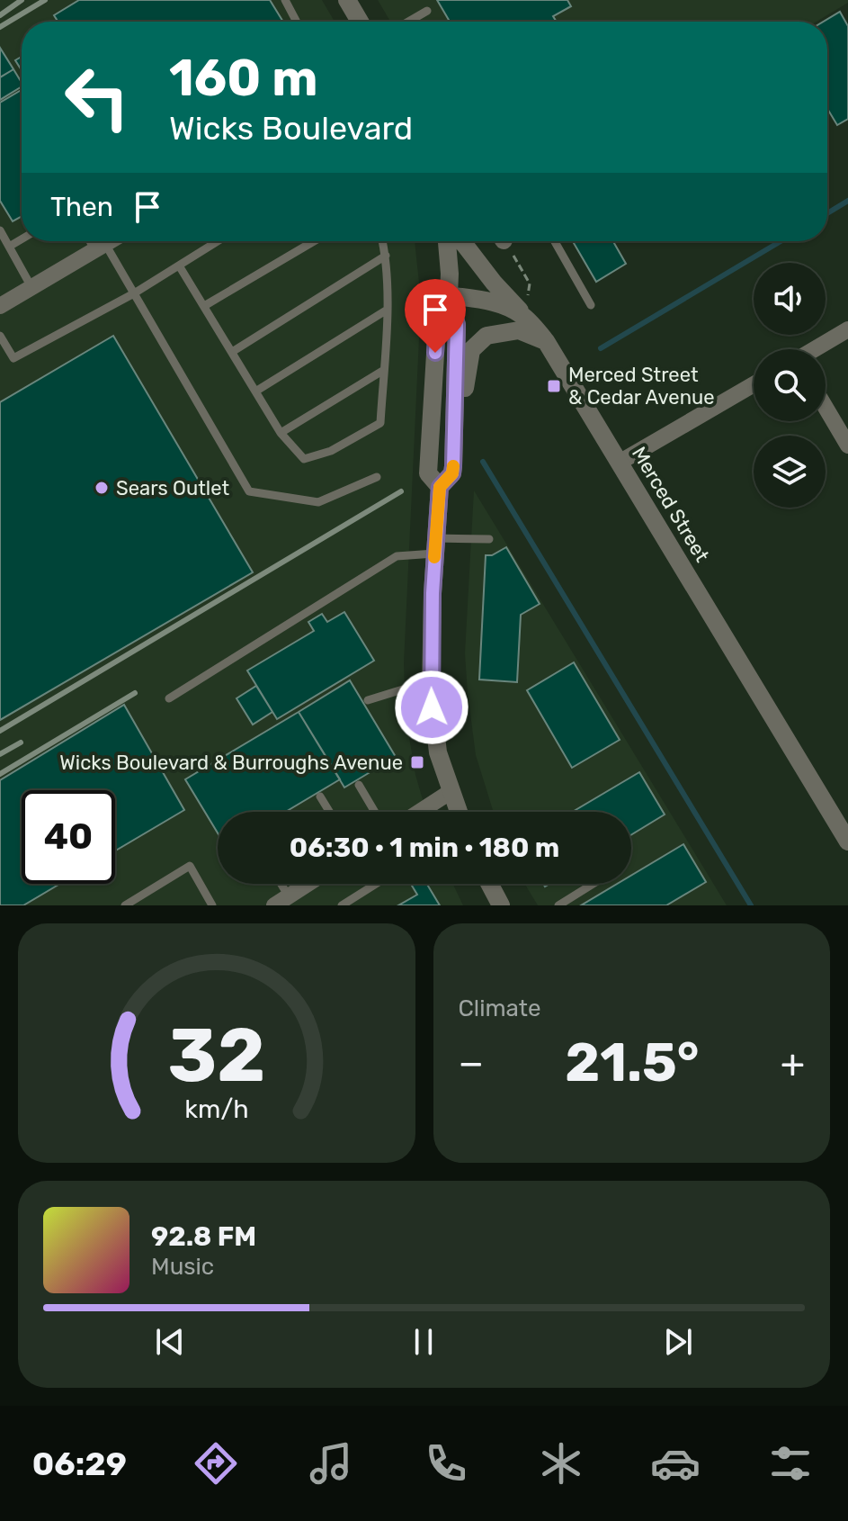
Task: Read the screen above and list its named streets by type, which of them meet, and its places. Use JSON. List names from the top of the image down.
{
  "streets": {
    "street": ["Merced Street"]
  },
  "places": {
    "transit": ["Merced Street & Cedar Avenue", "Wicks Boulevard & Burroughs Avenue"],
    "other": ["Sears Outlet"]
  },
  "page": {
    "turn": ["160 m", "Wicks Boulevard"],
    "then": "Then",
    "limit": "40",
    "trip": "06:30 · 1 min · 180 m",
    "tile": "Climate",
    "heat": ["−", "21.5°", "+"],
    "song": ["92.8 FM", "Music"],
    "tabs": "06:29",
    "gauge": ["32", "km/h"]
  }
}
